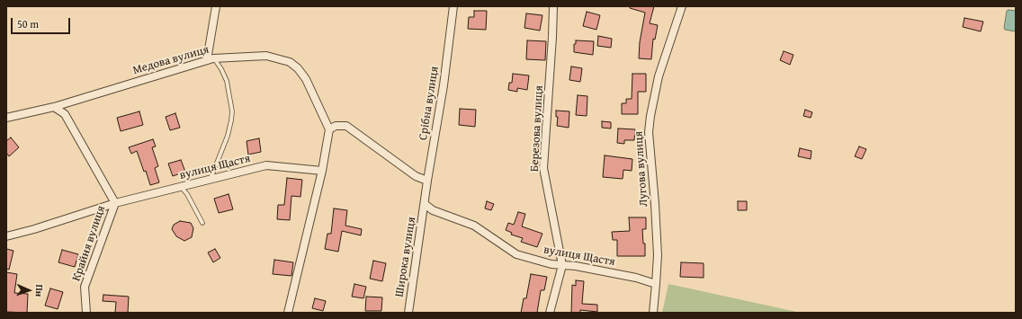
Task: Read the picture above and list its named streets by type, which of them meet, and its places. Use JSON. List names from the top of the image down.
{
  "streets": {
    "street": [
      "Медова вулиця",
      "Срібна вулиця",
      "Березова вулиця",
      "вулиця Щастя",
      "Лугова вулиця",
      "Крайня вулиця",
      "Широка вулиця"
    ]
  },
  "crossings": [
    ["Срібна вулиця", "вулиця Щастя"],
    ["Срібна вулиця", "Широка вулиця"],
    ["Березова вулиця", "вулиця Щастя"],
    ["вулиця Щастя", "Лугова вулиця"],
    ["вулиця Щастя", "Крайня вулиця"],
    ["вулиця Щастя", "Широка вулиця"]
  ],
  "scale_bar": "50 m",
  "north": "right"
}
